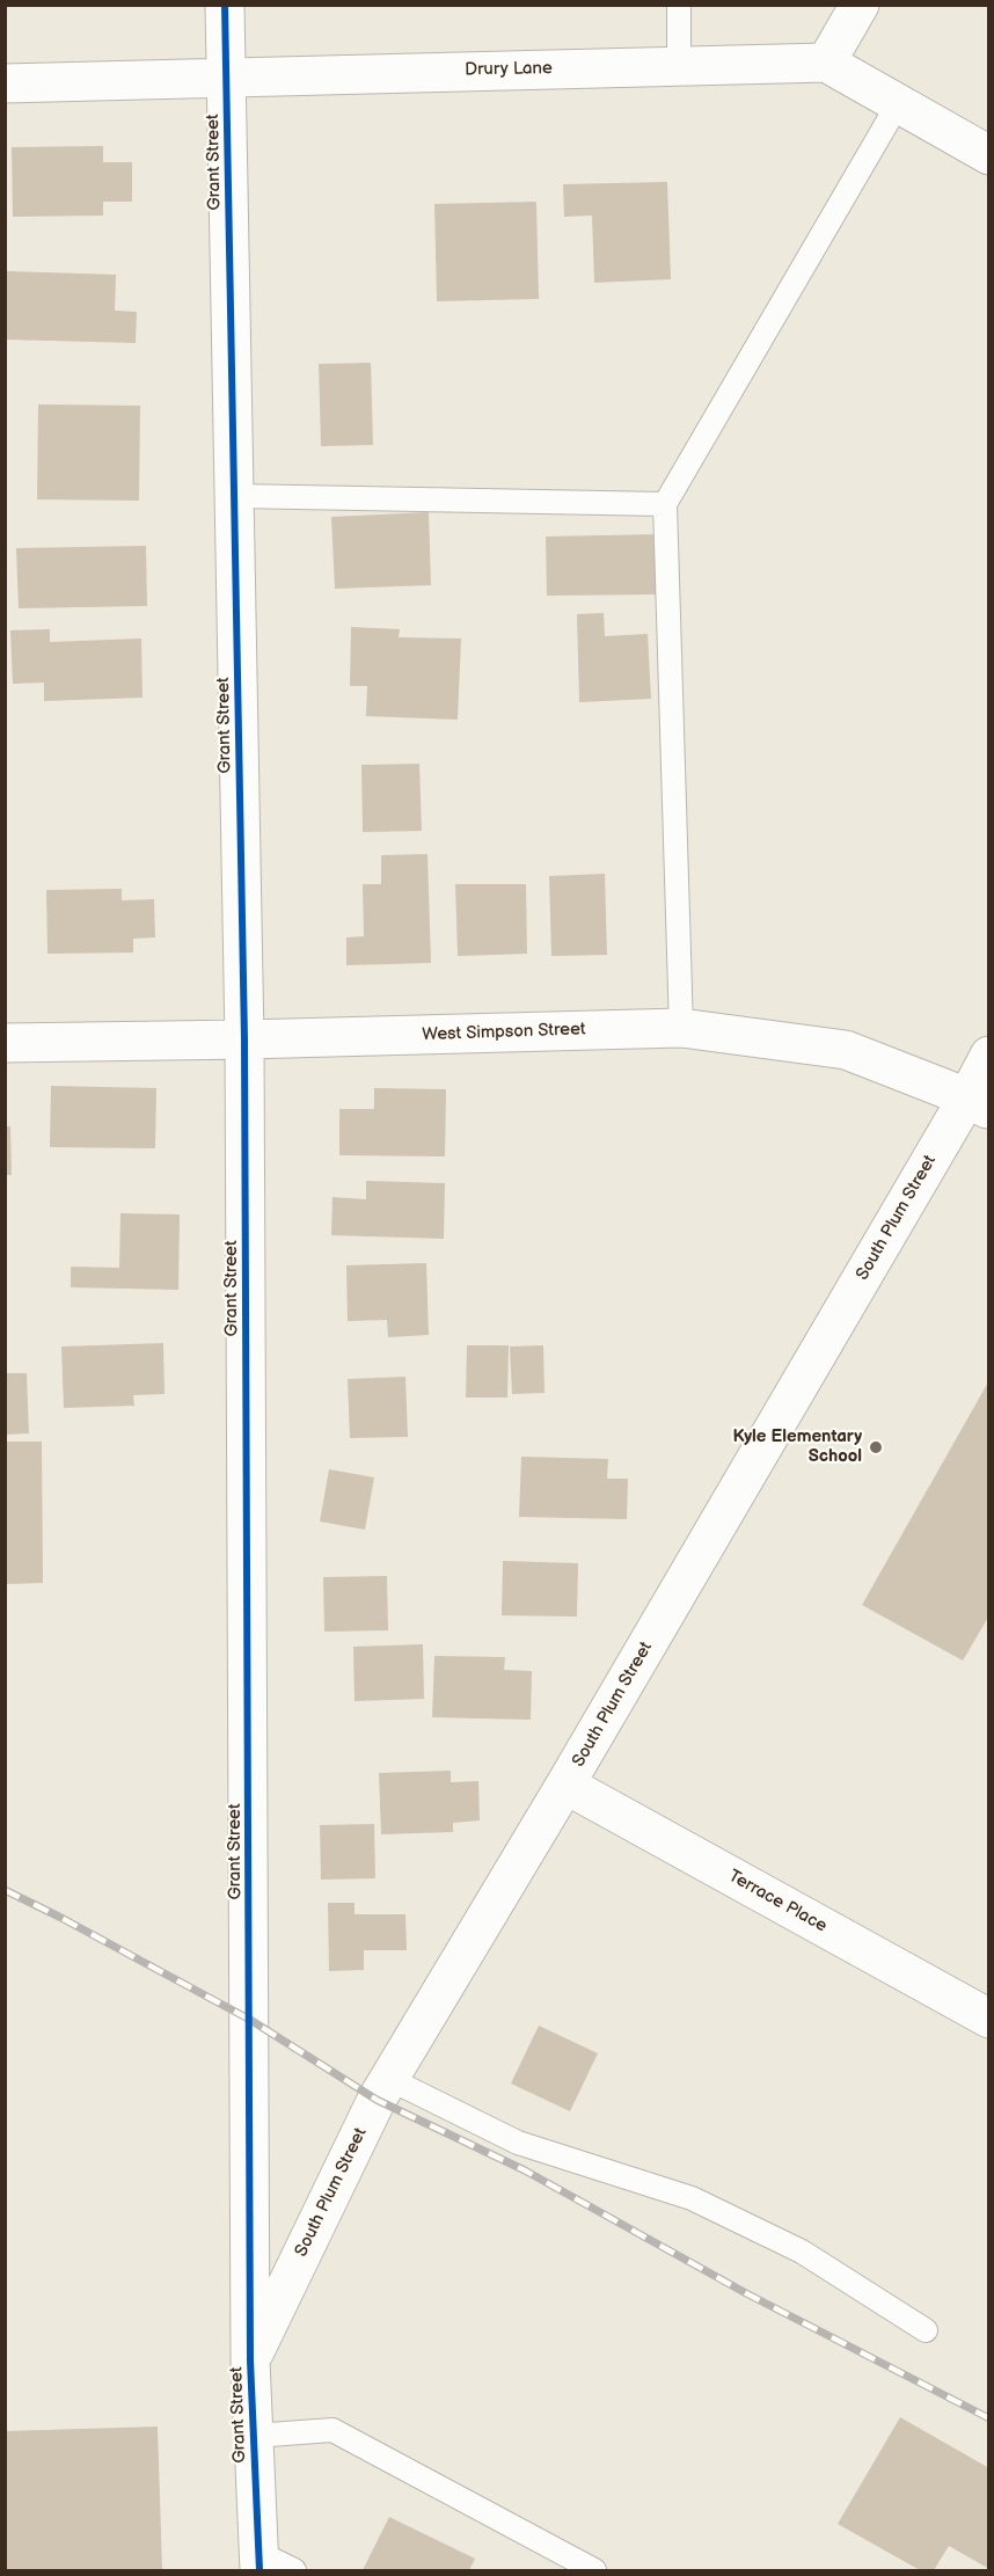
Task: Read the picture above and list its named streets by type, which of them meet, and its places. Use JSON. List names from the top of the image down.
{
  "streets": {
    "street": [
      "Drury Lane",
      "Grant Street",
      "West Simpson Street",
      "South Plum Street",
      "Terrace Place"
    ]
  },
  "crossings": [
    ["Drury Lane", "Grant Street"],
    ["Grant Street", "West Simpson Street"],
    ["Grant Street", "South Plum Street"],
    ["West Simpson Street", "South Plum Street"],
    ["South Plum Street", "Terrace Place"]
  ],
  "places": ["Kyle Elementary School"]
}
